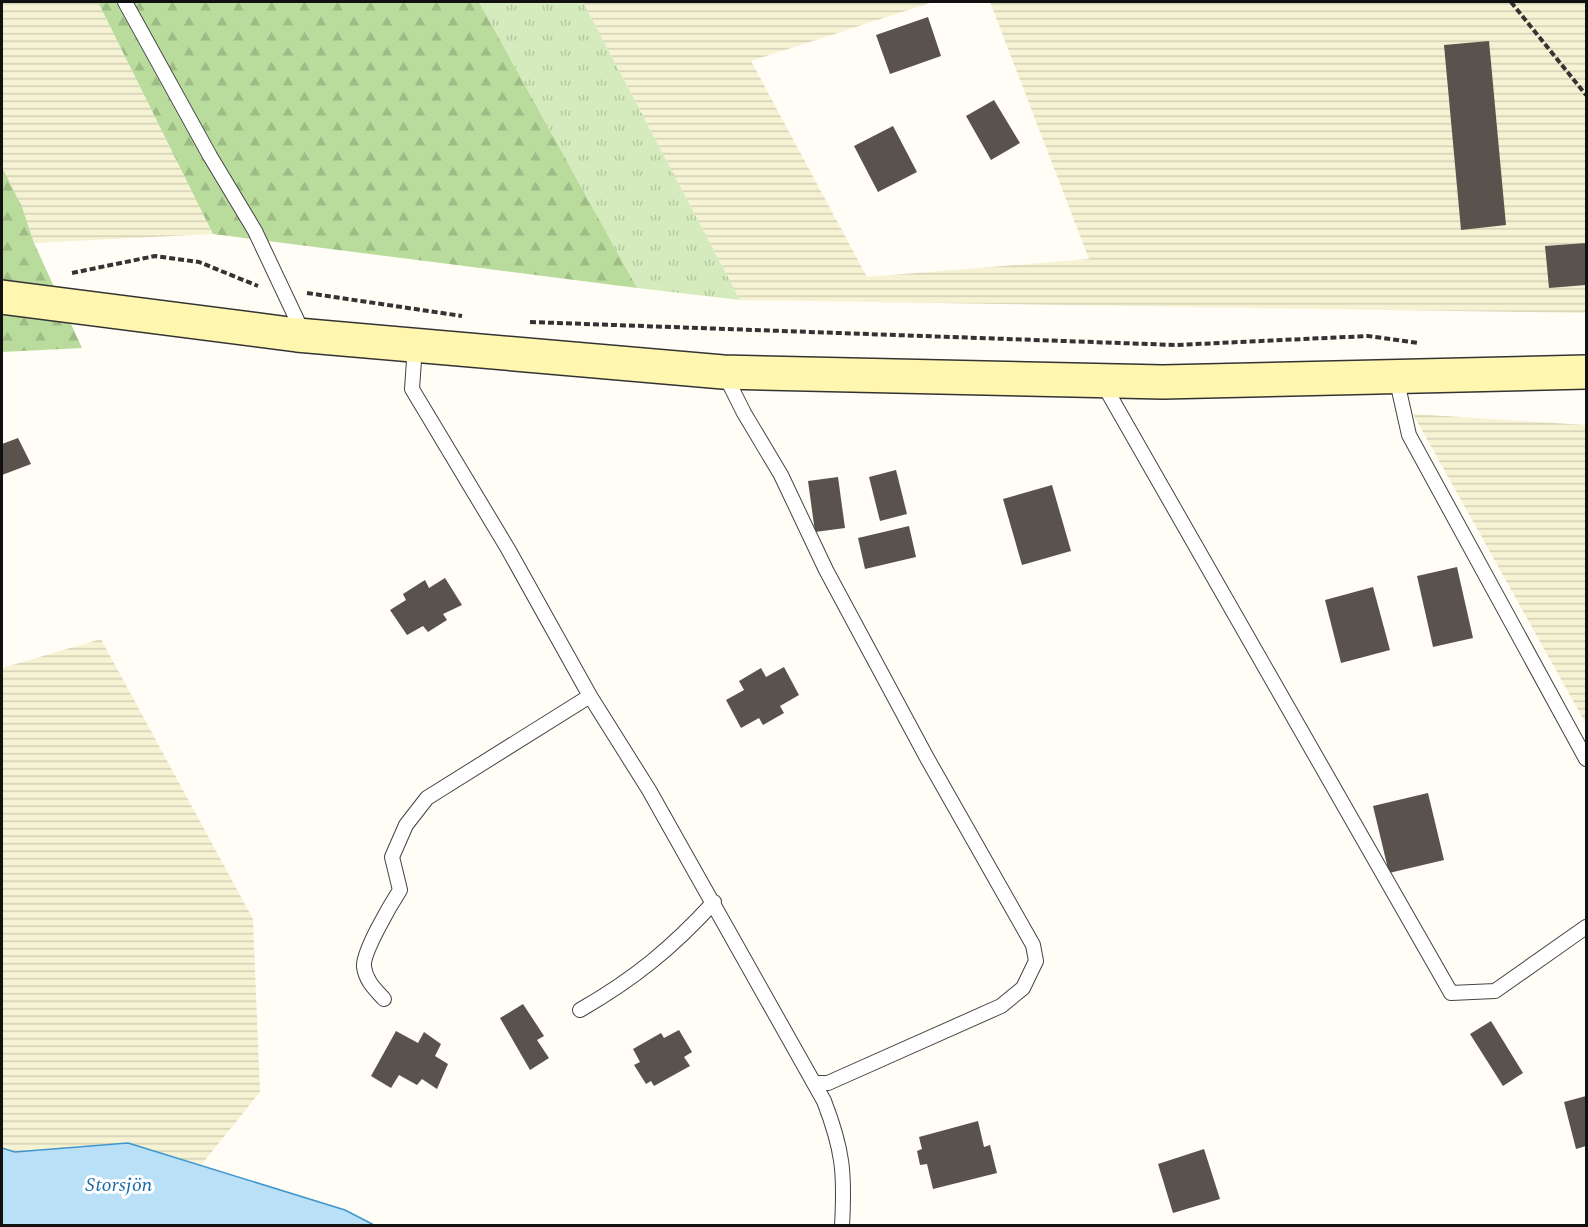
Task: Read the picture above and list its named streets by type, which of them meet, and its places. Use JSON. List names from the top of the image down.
{
  "water": ["Storsjön"]
}
